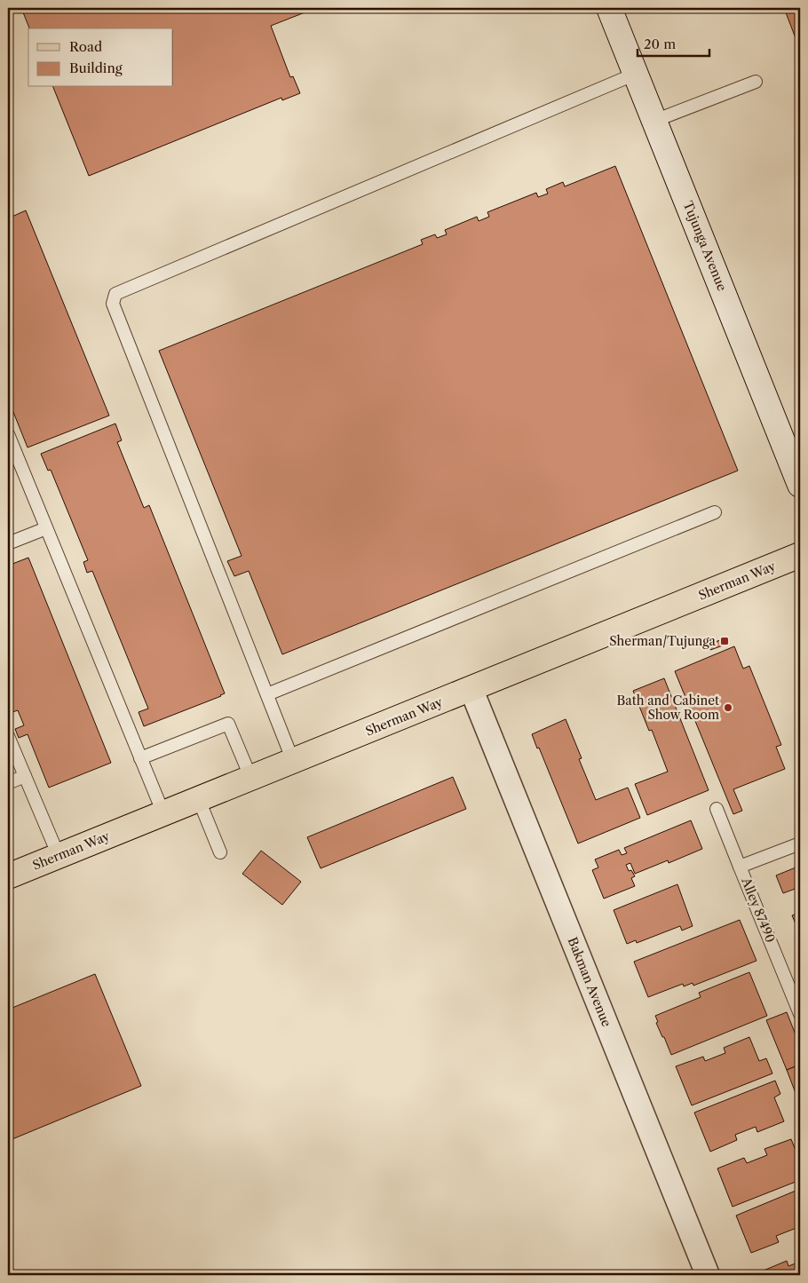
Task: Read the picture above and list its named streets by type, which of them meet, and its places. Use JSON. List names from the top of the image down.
{
  "streets": {
    "main road": ["Sherman Way"],
    "street": ["Tujunga Avenue", "Bakman Avenue"],
    "lane": ["Alley 87490"]
  },
  "crossings": [
    ["Sherman Way", "Bakman Avenue"]
  ],
  "places": {
    "transit": ["Sherman/Tujunga"],
    "other": ["Bath and Cabinet Show Room"]
  },
  "legend": ["Road", "Building"],
  "scale_bar": "20 m"
}
